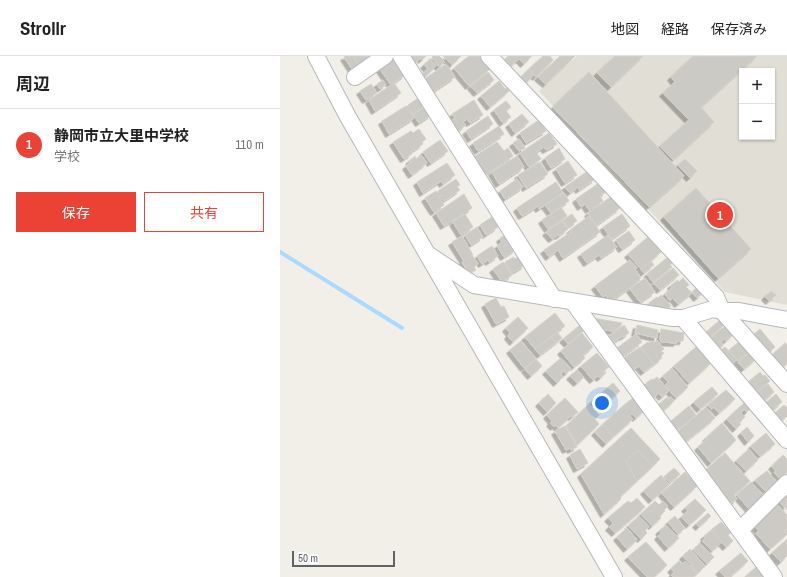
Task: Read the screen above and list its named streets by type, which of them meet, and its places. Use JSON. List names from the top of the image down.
{
  "scale_bar": "50 m",
  "page": {
    "header": "Strollr",
    "nav": ["地図", "経路", "保存済み"],
    "heading": "周辺",
    "map_buttons": ["+", "−"],
    "list": [
      {
        "mark": "1",
        "name": "静岡市立大里中学校",
        "note": "学校",
        "value": "110 m"
      }
    ],
    "buttons": ["保存", "共有"],
    "pins": "1",
    "scale": "50 m"
  }
}
